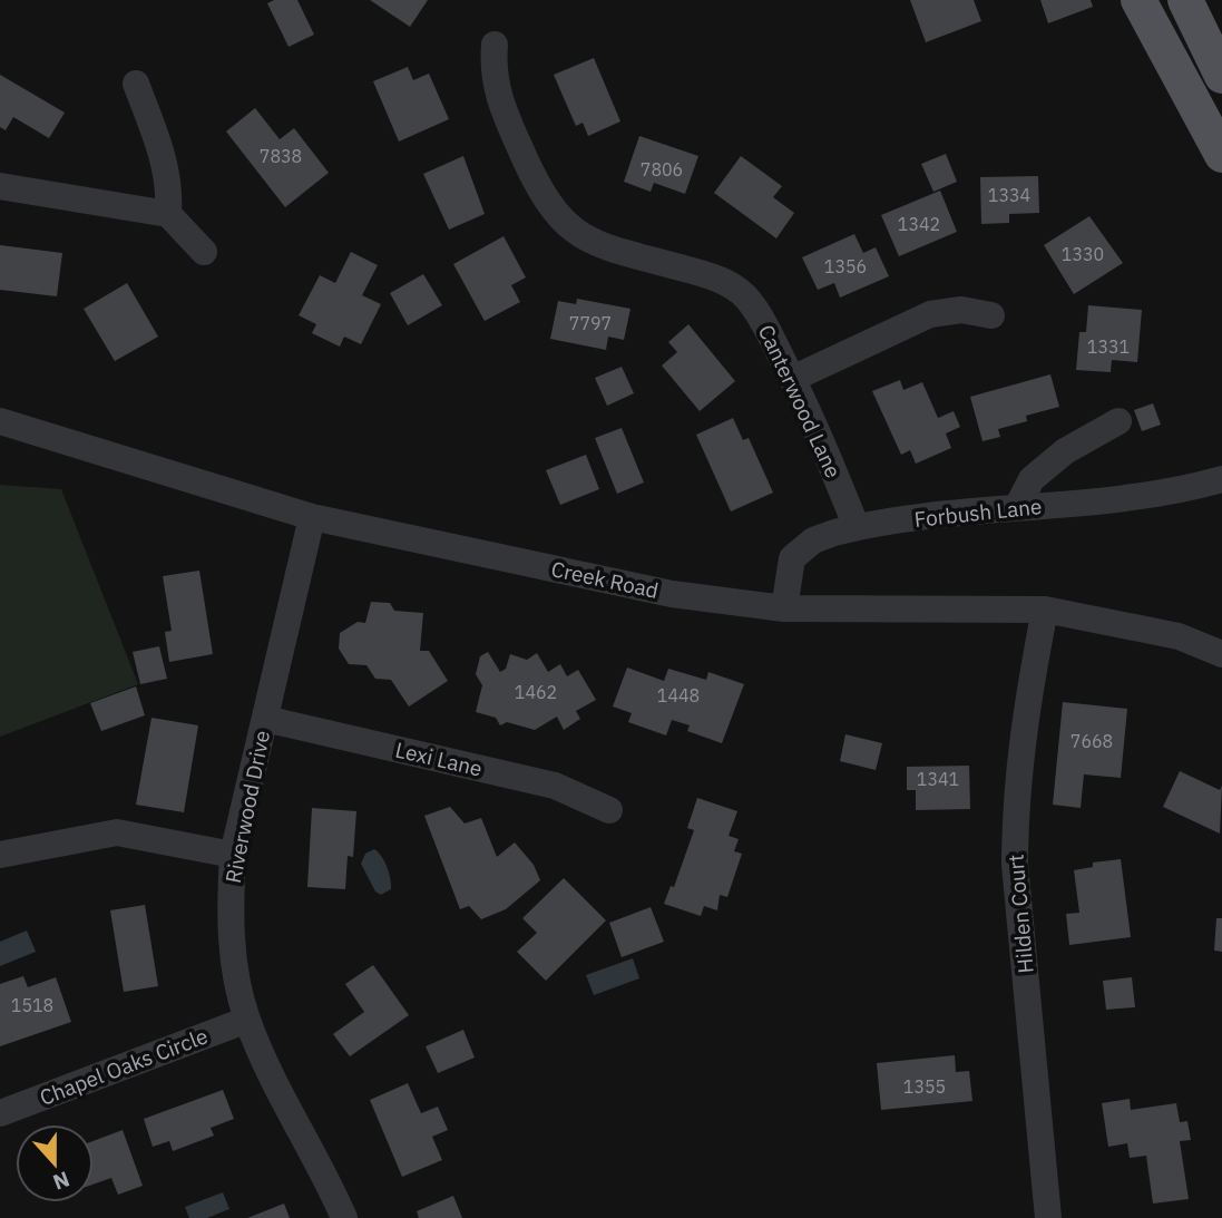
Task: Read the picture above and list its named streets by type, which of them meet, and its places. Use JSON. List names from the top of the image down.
{
  "streets": {
    "street": [
      "Canterwood Lane",
      "Forbush Lane",
      "Creek Road",
      "Lexi Lane",
      "Riverwood Drive",
      "Hilden Court",
      "Chapel Oaks Circle"
    ]
  },
  "crossings": [
    ["Canterwood Lane", "Forbush Lane"],
    ["Forbush Lane", "Creek Road"],
    ["Creek Road", "Riverwood Drive"],
    ["Creek Road", "Hilden Court"],
    ["Lexi Lane", "Riverwood Drive"],
    ["Riverwood Drive", "Chapel Oaks Circle"]
  ],
  "house_numbers": [
    "7838",
    "7806",
    "1334",
    "1342",
    "1330",
    "1356",
    "7797",
    "1331",
    "1462",
    "1448",
    "7668",
    "1341",
    "1518",
    "1355"
  ],
  "north": "bottom"
}
